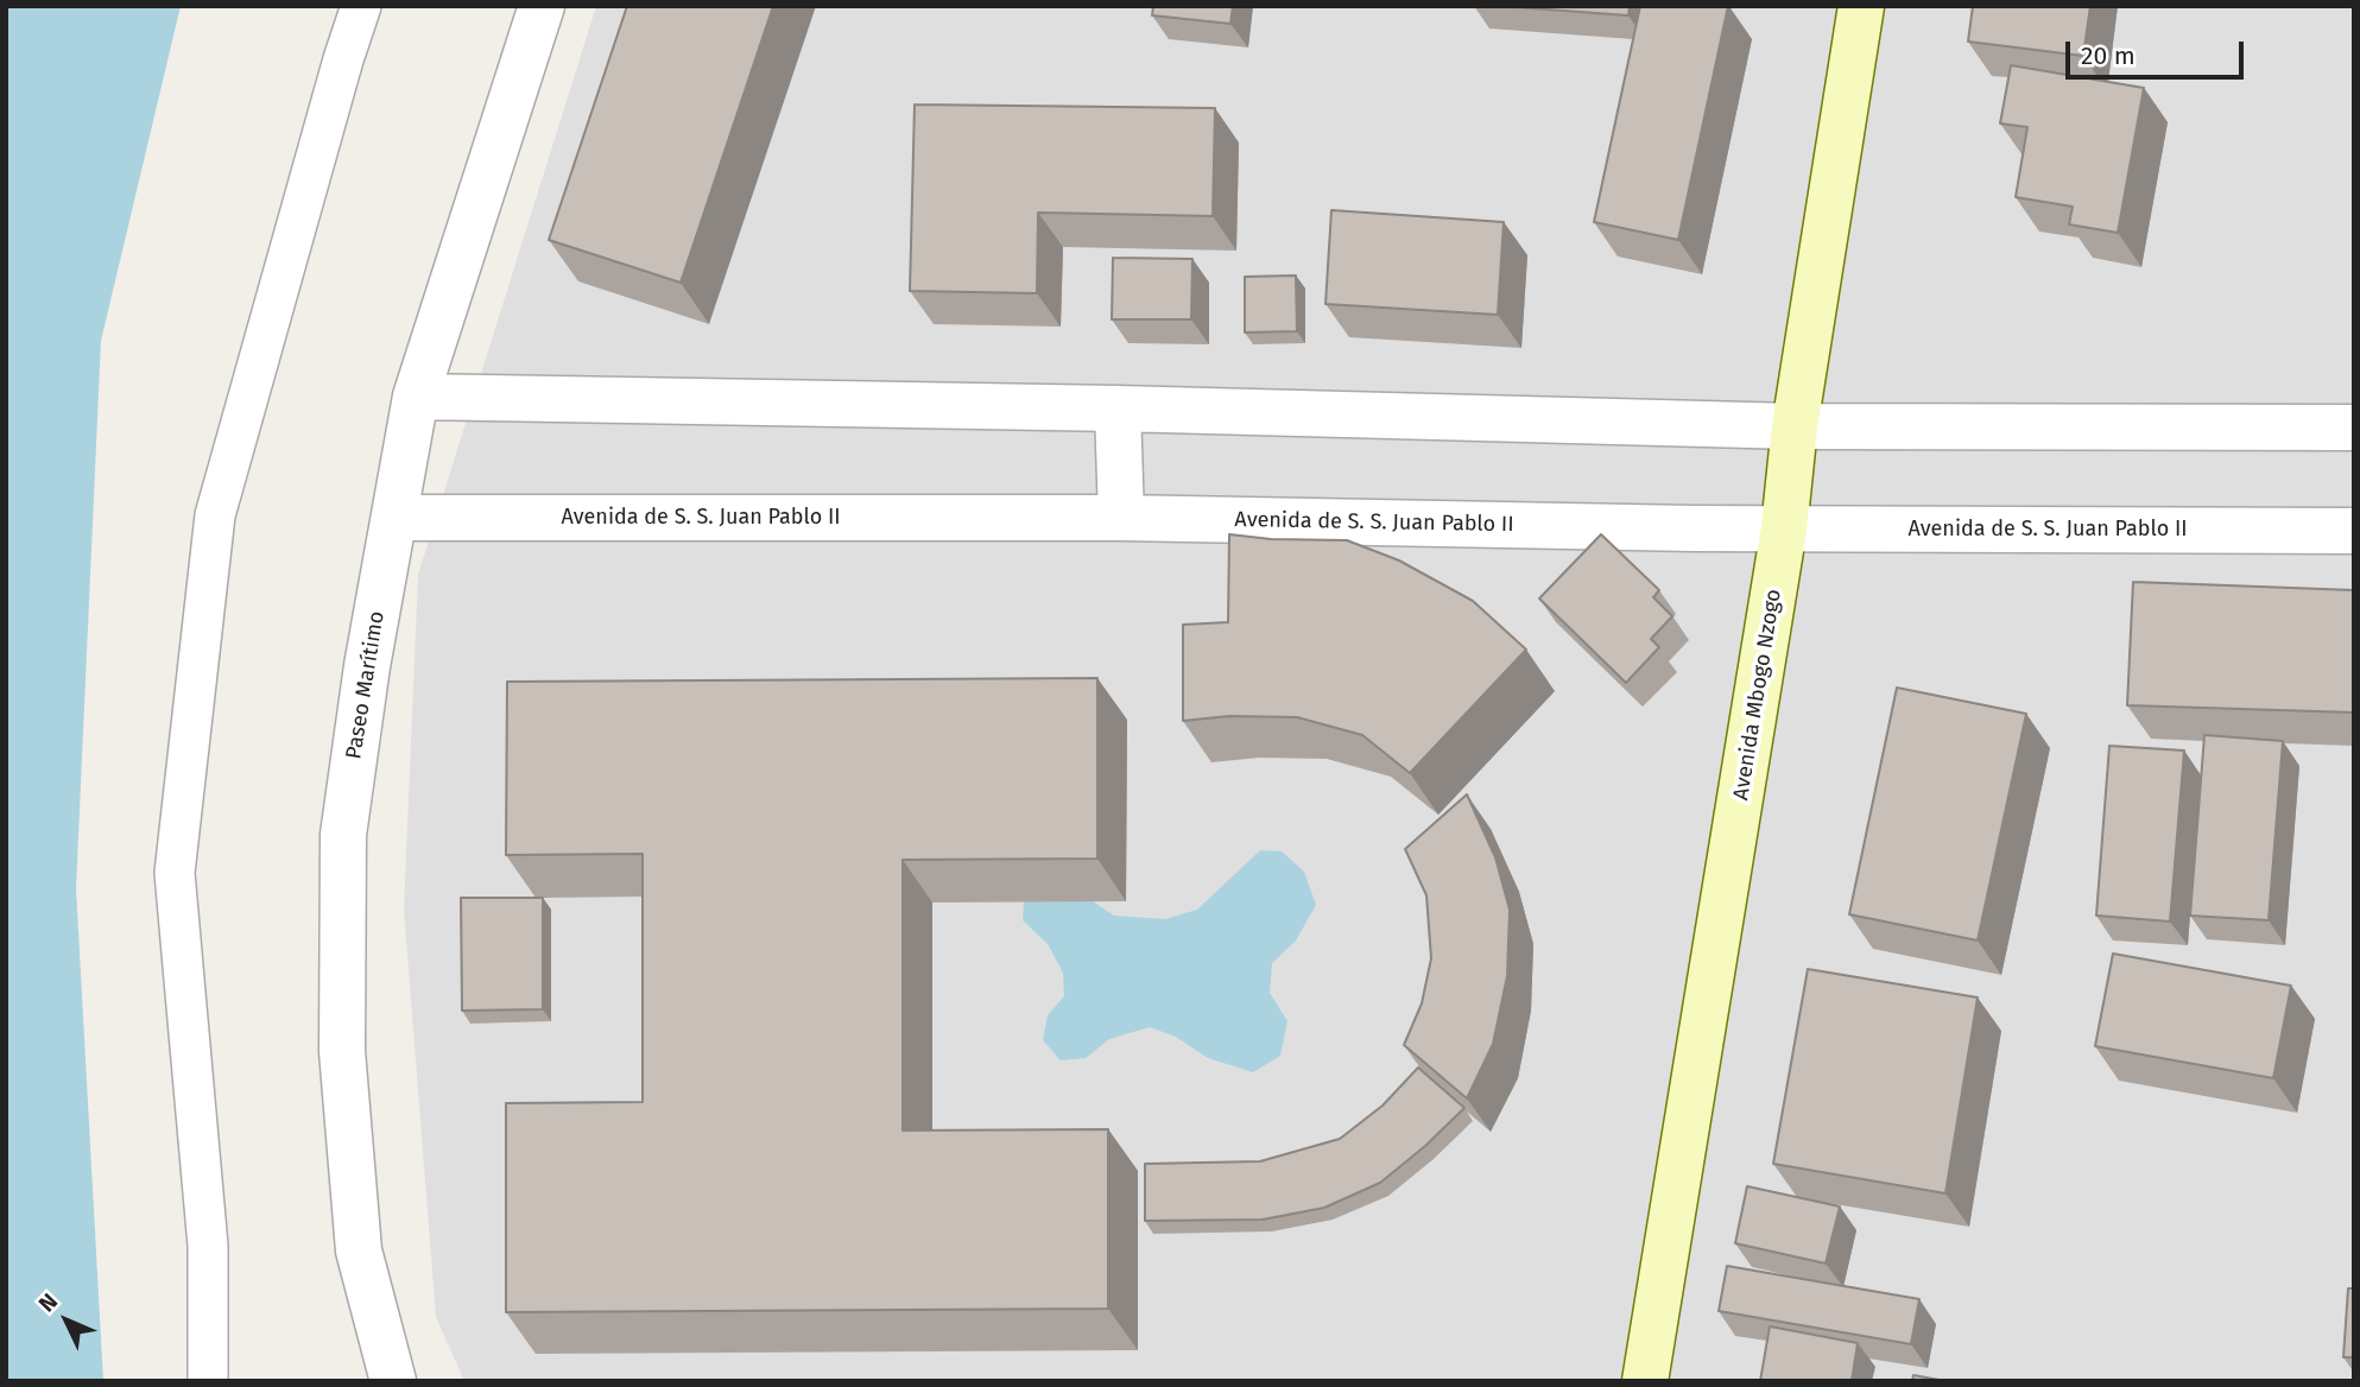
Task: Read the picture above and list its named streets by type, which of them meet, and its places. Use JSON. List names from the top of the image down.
{
  "streets": {
    "main road": ["Avenida Mbogo Nzogo"],
    "street": ["Avenida de S. S. Juan Pablo II", "Paseo Marítimo"]
  },
  "crossings": [
    ["Avenida de S. S. Juan Pablo II", "Paseo Marítimo"],
    ["Avenida de S. S. Juan Pablo II", "Avenida Mbogo Nzogo"]
  ],
  "scale_bar": "20 m",
  "north": "top left"
}
